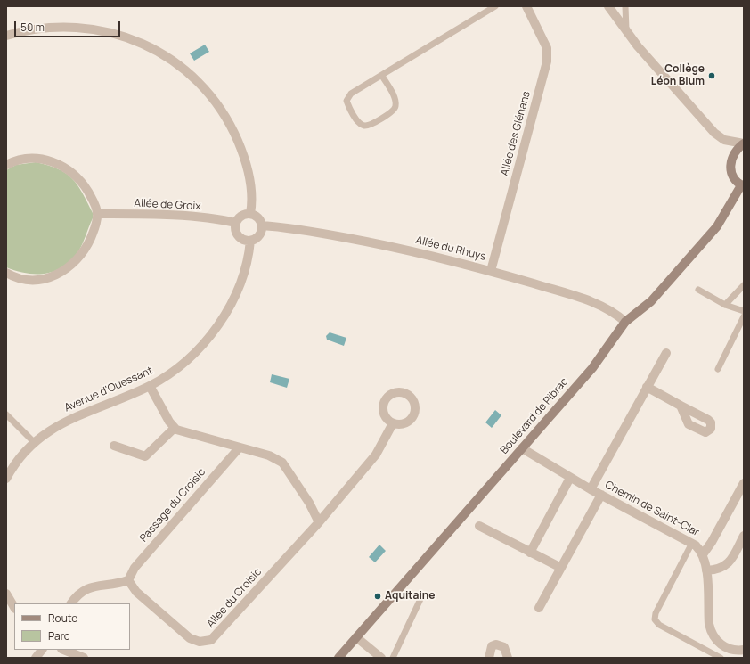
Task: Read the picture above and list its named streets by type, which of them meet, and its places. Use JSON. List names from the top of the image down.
{
  "streets": {
    "street": [
      "Allée des Glénans",
      "Allée de Groix",
      "Allée du Rhuys",
      "Avenue d'Ouessant",
      "Boulevard de Pibrac",
      "Passage du Croisic",
      "Chemin de Saint-Clar",
      "Allée du Croisic"
    ]
  },
  "crossings": [
    ["Allée des Glénans", "Allée du Rhuys"],
    ["Allée de Groix", "Allée du Rhuys"],
    ["Allée de Groix", "Avenue d'Ouessant"],
    ["Allée du Rhuys", "Avenue d'Ouessant"],
    ["Allée du Rhuys", "Boulevard de Pibrac"],
    ["Boulevard de Pibrac", "Chemin de Saint-Clar"],
    ["Passage du Croisic", "Allée du Croisic"]
  ],
  "places": ["Collège Léon Blum", "Aquitaine"],
  "legend": ["Route", "Parc"],
  "scale_bar": "50 m"
}
